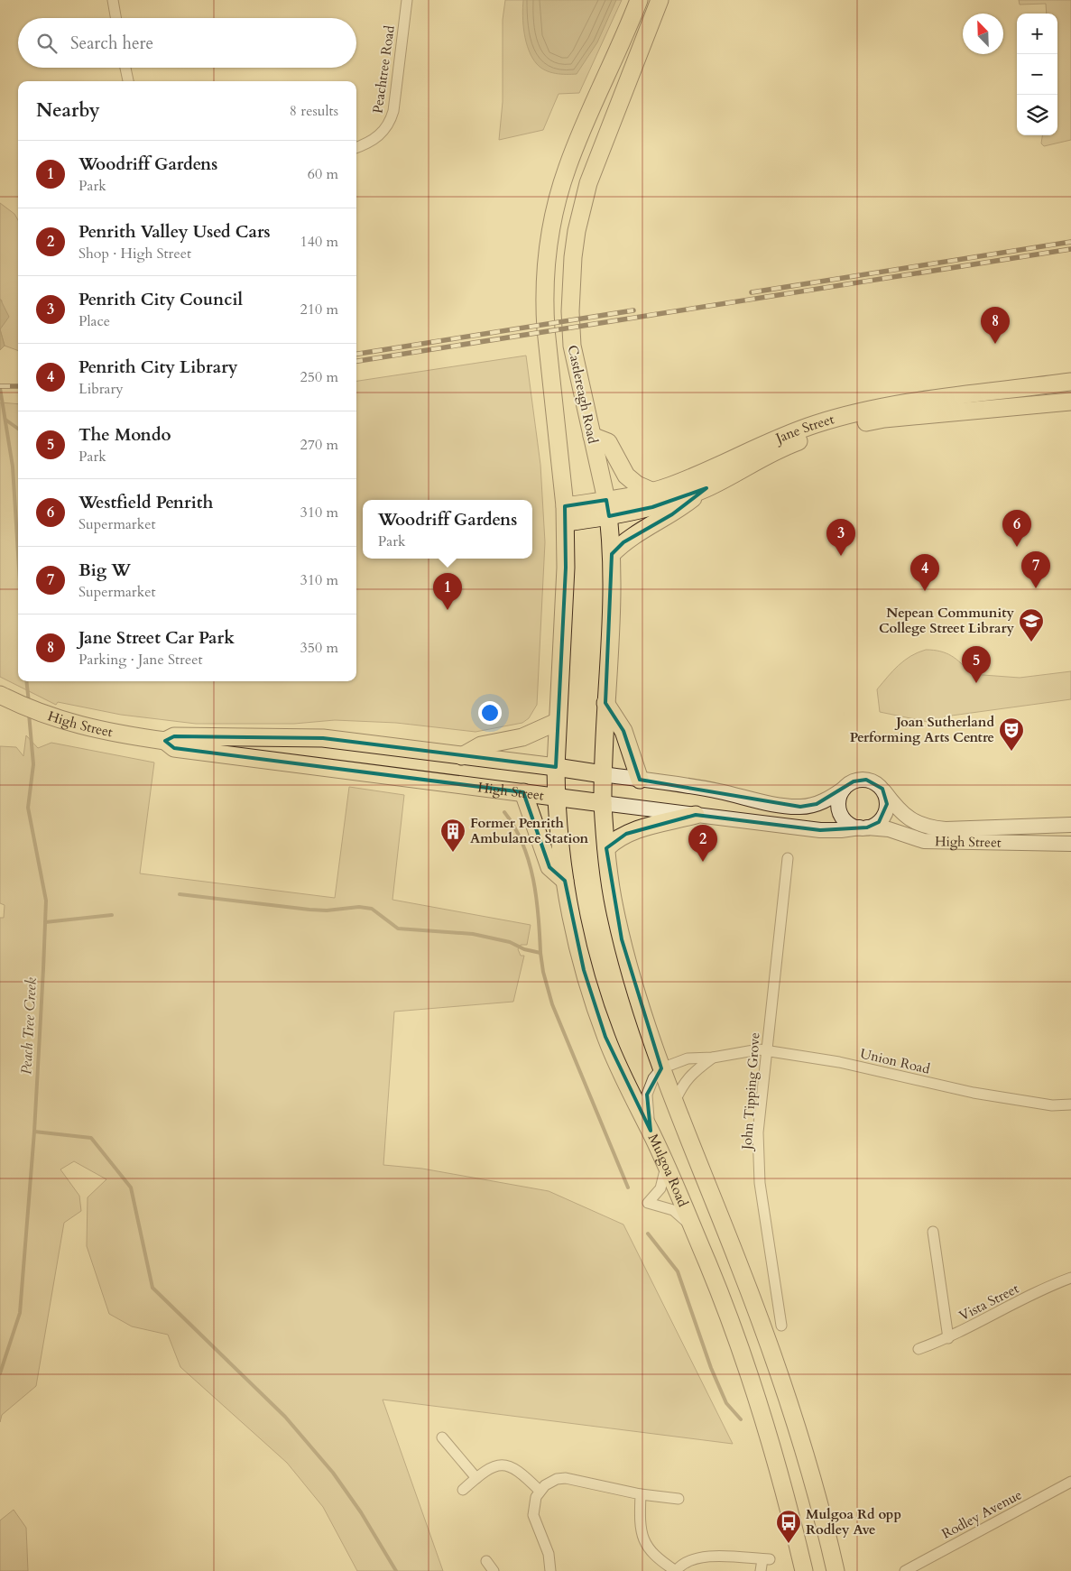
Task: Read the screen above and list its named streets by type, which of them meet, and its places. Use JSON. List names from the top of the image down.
{
  "streets": {
    "main road": [
      "Castlereagh Road",
      "Jane Street",
      "High Street",
      "Mulgoa Road"
    ],
    "street": [
      "Peachtree Road",
      "Union Road",
      "John Tipping Grove",
      "Vista Street",
      "Rodley Avenue"
    ]
  },
  "crossings": [
    ["Castlereagh Road", "Jane Street"],
    ["Castlereagh Road", "High Street"],
    ["Castlereagh Road", "Mulgoa Road"],
    ["High Street", "Mulgoa Road"],
    ["Union Road", "John Tipping Grove"]
  ],
  "water": ["Peach Tree Creek"],
  "places": {
    "school or university": ["Nepean Community College Street Library"],
    "theatre": ["Joan Sutherland Performing Arts Centre"],
    "building": ["Former Penrith Ambulance Station"],
    "bus stop": ["Mulgoa Rd opp Rodley Ave"]
  },
  "north": "top left",
  "page": {
    "map_buttons": ["+", "−"],
    "search": "Search here",
    "heading": ["Nearby", "8 results"],
    "list": [
      {
        "mark": "1",
        "name": "Woodriff Gardens",
        "note": "Park",
        "value": "60 m"
      },
      {
        "mark": "2",
        "name": "Penrith Valley Used Cars",
        "note": "Shop · High Street",
        "value": "140 m"
      },
      {
        "mark": "3",
        "name": "Penrith City Council",
        "note": "Place",
        "value": "210 m"
      },
      {
        "mark": "4",
        "name": "Penrith City Library",
        "note": "Library",
        "value": "250 m"
      },
      {
        "mark": "5",
        "name": "The Mondo",
        "note": "Park",
        "value": "270 m"
      },
      {
        "mark": "6",
        "name": "Westfield Penrith",
        "note": "Supermarket",
        "value": "310 m"
      },
      {
        "mark": "7",
        "name": "Big W",
        "note": "Supermarket",
        "value": "310 m"
      },
      {
        "mark": "8",
        "name": "Jane Street Car Park",
        "note": "Parking · Jane Street",
        "value": "350 m"
      }
    ],
    "pins": [
      "8",
      "6",
      "3",
      "7",
      "4",
      "1",
      "5",
      "2"
    ],
    "popup": ["Woodriff Gardens", "Park"]
  }
}
